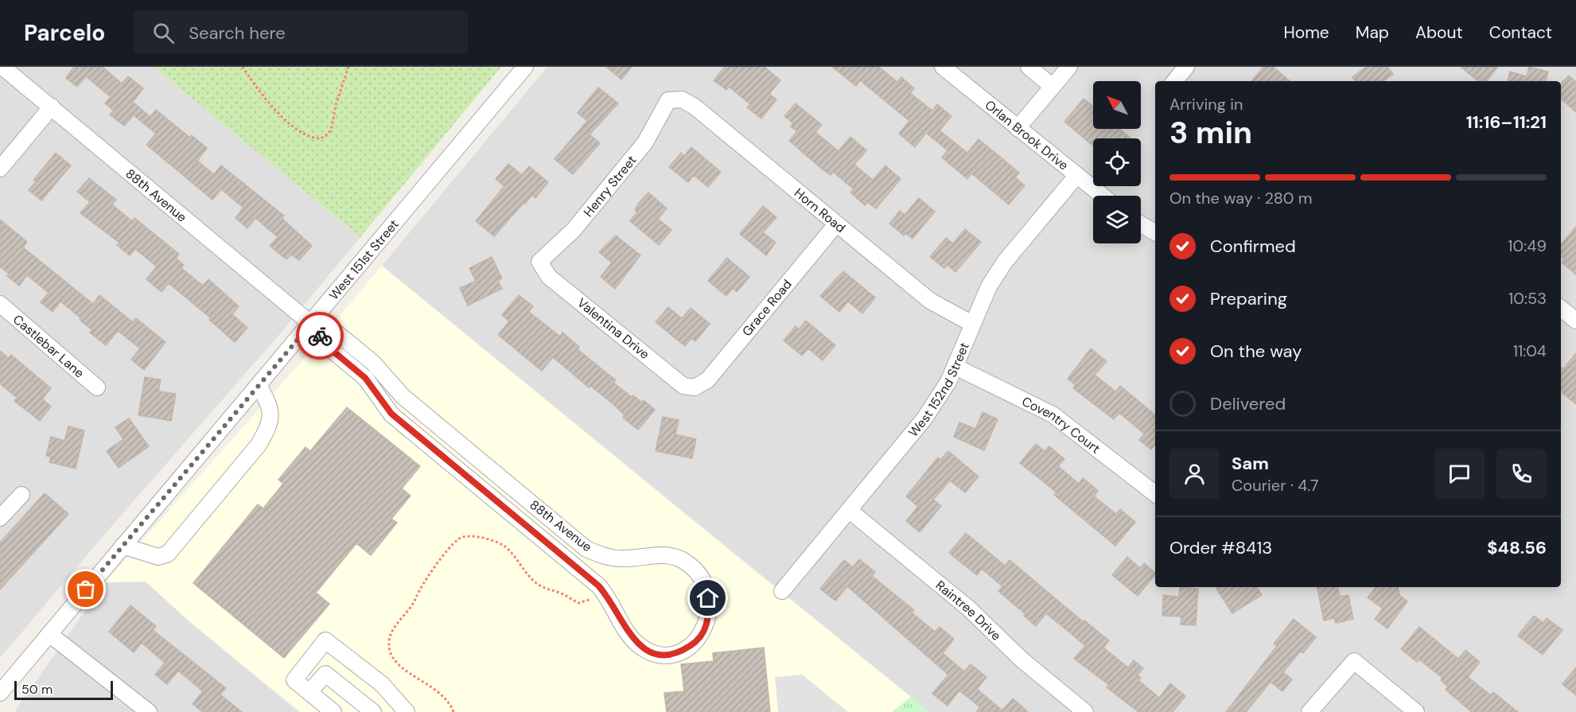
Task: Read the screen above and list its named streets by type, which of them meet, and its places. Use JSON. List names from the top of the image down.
{
  "streets": {
    "street": [
      "Orlan Brook Drive",
      "Henry Street",
      "88th Avenue",
      "Horn Road",
      "West 151st Street",
      "Grace Road",
      "Valentina Drive",
      "Castlebar Lane",
      "West 152nd Street",
      "Coventry Court",
      "Raintree Drive"
    ]
  },
  "crossings": [
    ["Orlan Brook Drive", "West 152nd Street"],
    ["Henry Street", "Horn Road"],
    ["Henry Street", "Valentina Drive"],
    ["88th Avenue", "West 151st Street"],
    ["Horn Road", "Grace Road"],
    ["Horn Road", "West 152nd Street"],
    ["Grace Road", "Valentina Drive"],
    ["West 152nd Street", "Coventry Court"],
    ["West 152nd Street", "Raintree Drive"]
  ],
  "scale_bar": "50 m",
  "north": "top left",
  "page": {
    "header": "Parcelo",
    "search": "Search here",
    "nav": [
      "Home",
      "Map",
      "About",
      "Contact"
    ],
    "heading": ["3 min", "Arriving in", "11:16–11:21"],
    "panel": [
      "Sam",
      "Courier · 4.7",
      "Order #8413",
      "$48.56"
    ],
    "bar": "On the way · 280 m",
    "list": [
      ["Confirmed", "10:49"],
      ["Preparing", "10:53"],
      ["On the way", "11:04"],
      "Delivered"
    ],
    "scale": "50 m"
  }
}
